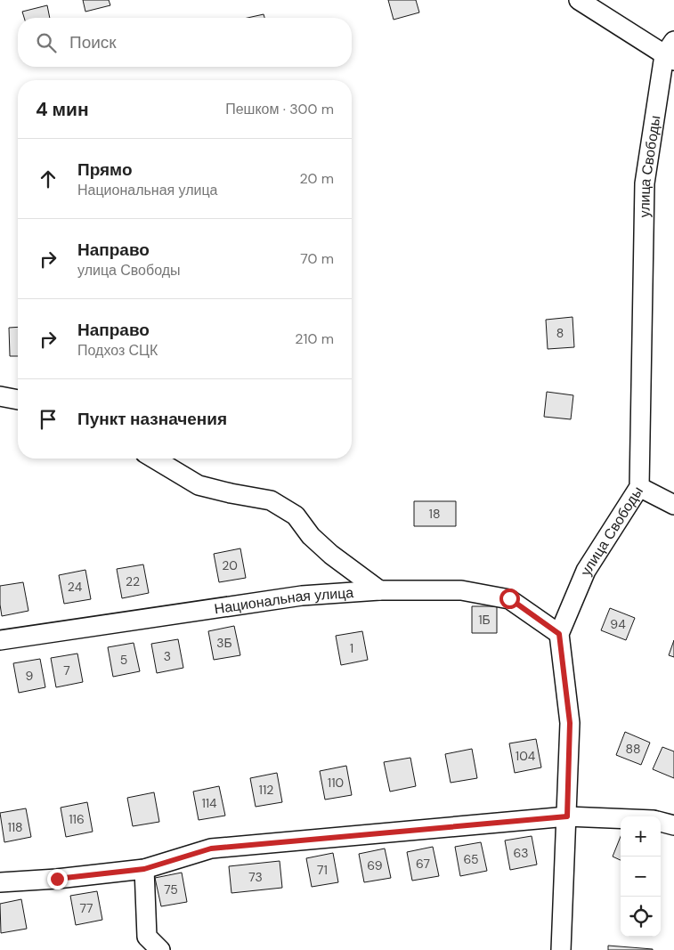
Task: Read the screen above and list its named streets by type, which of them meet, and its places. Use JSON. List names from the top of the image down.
{
  "streets": {
    "street": ["улица Свободы", "Национальная улица"]
  },
  "crossings": [
    ["улица Свободы", "Национальная улица"]
  ],
  "house_numbers": [
    "8",
    "18",
    "20",
    "22",
    "24",
    "1Б",
    "94",
    "3Б",
    "1",
    "3",
    "5",
    "7",
    "9",
    "88",
    "104",
    "110",
    "112",
    "114",
    "116",
    "118",
    "63",
    "65",
    "67",
    "69",
    "71",
    "73",
    "75",
    "77"
  ],
  "page": {
    "search": "Поиск",
    "heading": ["4 мин", "Пешком · 300 m"],
    "list": [
      ["Прямо", "Национальная улица", "20 m"],
      ["Направо", "улица Свободы", "70 m"],
      ["Направо", "Подхоз СЦК", "210 m"],
      "Пункт назначения"
    ],
    "map_buttons": ["+", "−"]
  }
}
